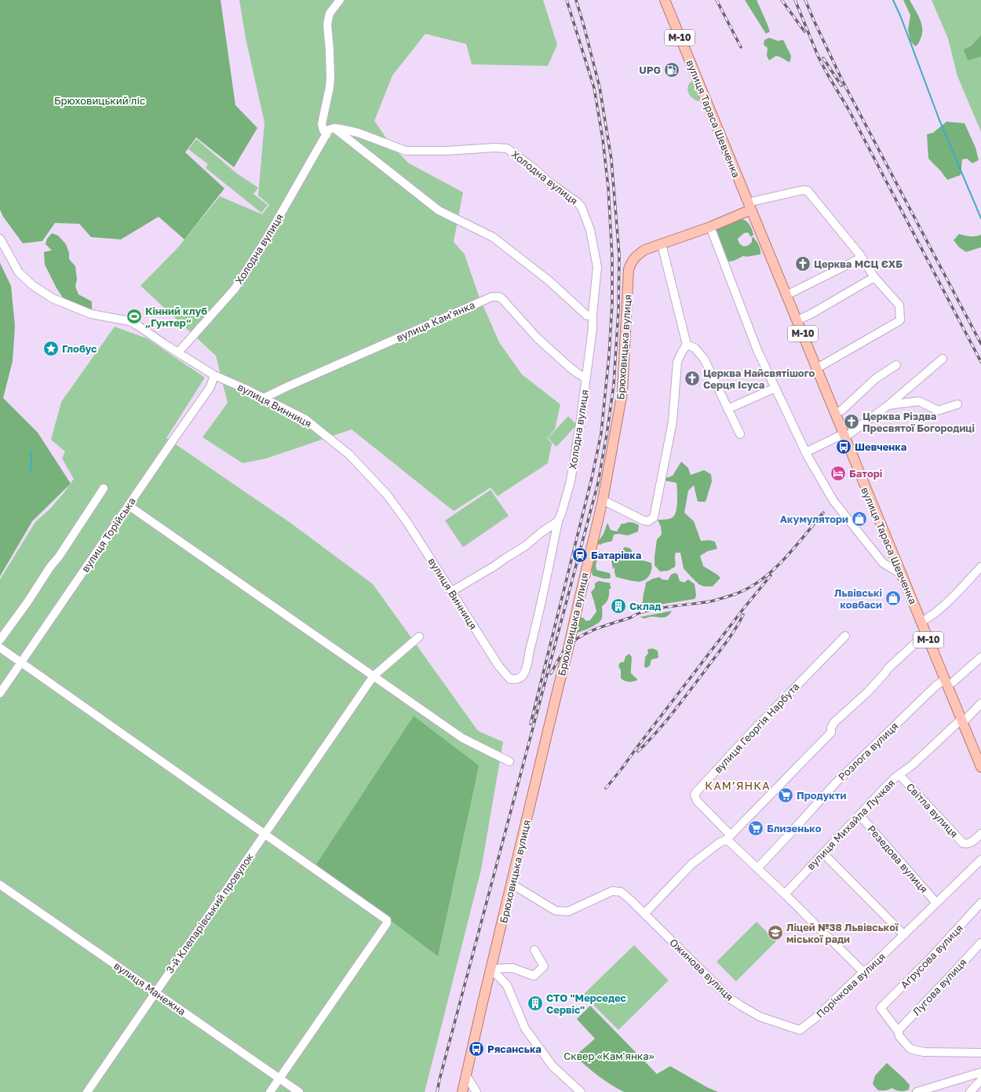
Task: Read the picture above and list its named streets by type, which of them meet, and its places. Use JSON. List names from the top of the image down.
{
  "streets": {
    "main road": ["М-10", "вулиця Тараса Шевченка", "Брюховицька вулиця"],
    "street": [
      "Холодна вулиця",
      "вулиця Камʼянка",
      "вулиця Винниця",
      "вулиця Торійська",
      "вулиця Георгія Нарбута",
      "Розлога вулиця",
      "Світла вулиця",
      "вулиця Михайла Лучкая",
      "Резедова вулиця",
      "3-й Клепарівський провулок",
      "Аґрусова вулиця",
      "Ожинова вулиця",
      "Порічкова вулиця",
      "Лугова вулиця",
      "вулиця Манежна"
    ]
  },
  "crossings": [
    ["вулиця Тараса Шевченка", "Брюховицька вулиця"],
    ["вулиця Тараса Шевченка", "Розлога вулиця"],
    ["вулиця Тараса Шевченка", "вулиця Михайла Лучкая"],
    ["Холодна вулиця", "вулиця Камʼянка"],
    ["Холодна вулиця", "вулиця Винниця"],
    ["вулиця Камʼянка", "вулиця Винниця"],
    ["Брюховицька вулиця", "Ожинова вулиця"],
    ["вулиця Винниця", "вулиця Торійська"],
    ["Світла вулиця", "вулиця Михайла Лучкая"],
    ["вулиця Михайла Лучкая", "Резедова вулиця"],
    ["Резедова вулиця", "Порічкова вулиця"],
    ["3-й Клепарівський провулок", "вулиця Манежна"],
    ["Аґрусова вулиця", "Лугова вулиця"],
    ["Ожинова вулиця", "Порічкова вулиця"]
  ],
  "districts": ["КАМ’ЯНКА"],
  "parks": ["Брюховицький ліс", "Сквер «Кам'янка»"],
  "places": {
    "fuel station": ["UPG"],
    "church": ["Церква МСЦ ЄХБ", "Церква Найсвятішого Серця Ісуса", "Церква Різдва Пресвятої Богородиці"],
    "sports": ["Кінний клуб „Гунтер“"],
    "place": ["Глобус"],
    "bus stop": ["Шевченка", "Рясанська"],
    "hotel": ["Баторі"],
    "shop": ["Акумулятори", "Львівські ковбаси"],
    "station": ["Батарівка"],
    "building": ["Склад", "СТО \"Мерседес Сервіс\""],
    "supermarket": ["Продукти", "Близенько"],
    "school or university": ["Ліцей №38 Львівської міської ради"]
  }
}
